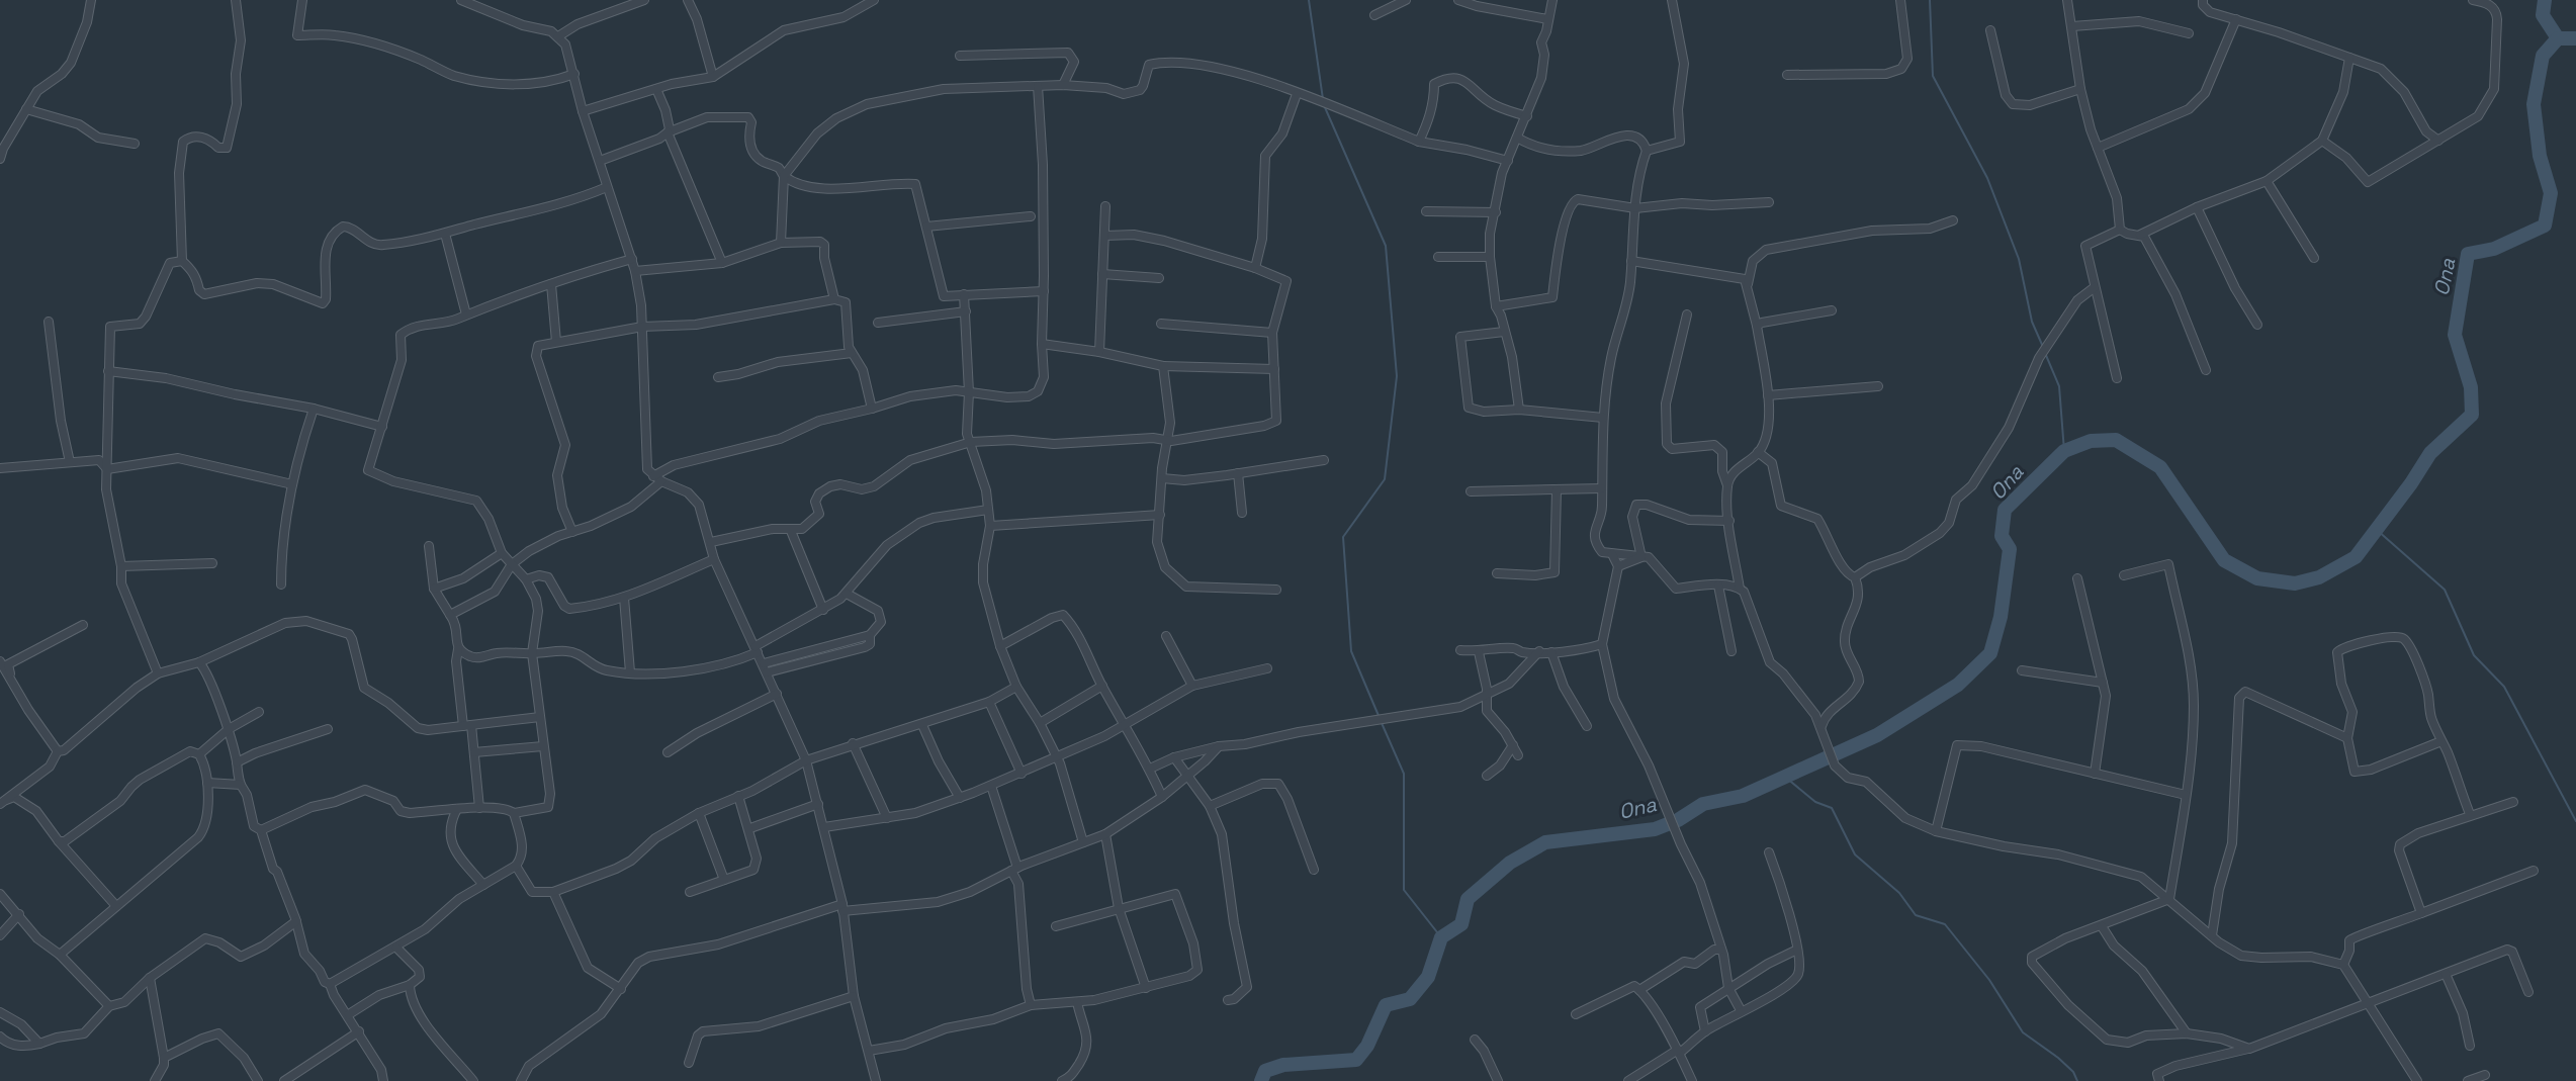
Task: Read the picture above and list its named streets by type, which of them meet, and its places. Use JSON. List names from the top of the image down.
{
  "water": ["Ona"]
}
